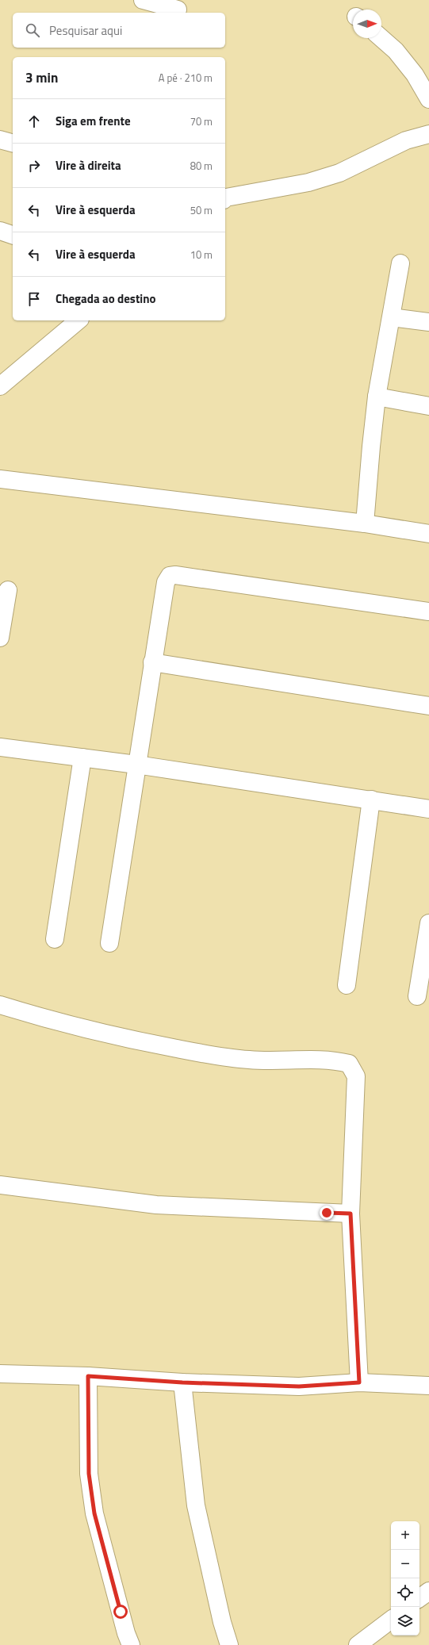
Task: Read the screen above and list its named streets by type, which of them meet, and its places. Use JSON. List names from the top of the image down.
{
  "north": "right",
  "page": {
    "search": "Pesquisar aqui",
    "heading": ["3 min", "A pé · 210 m"],
    "list": [
      ["Siga em frente", "70 m"],
      ["Vire à direita", "80 m"],
      ["Vire à esquerda", "50 m"],
      ["Vire à esquerda", "10 m"],
      "Chegada ao destino"
    ],
    "map_buttons": ["+", "−"]
  }
}
